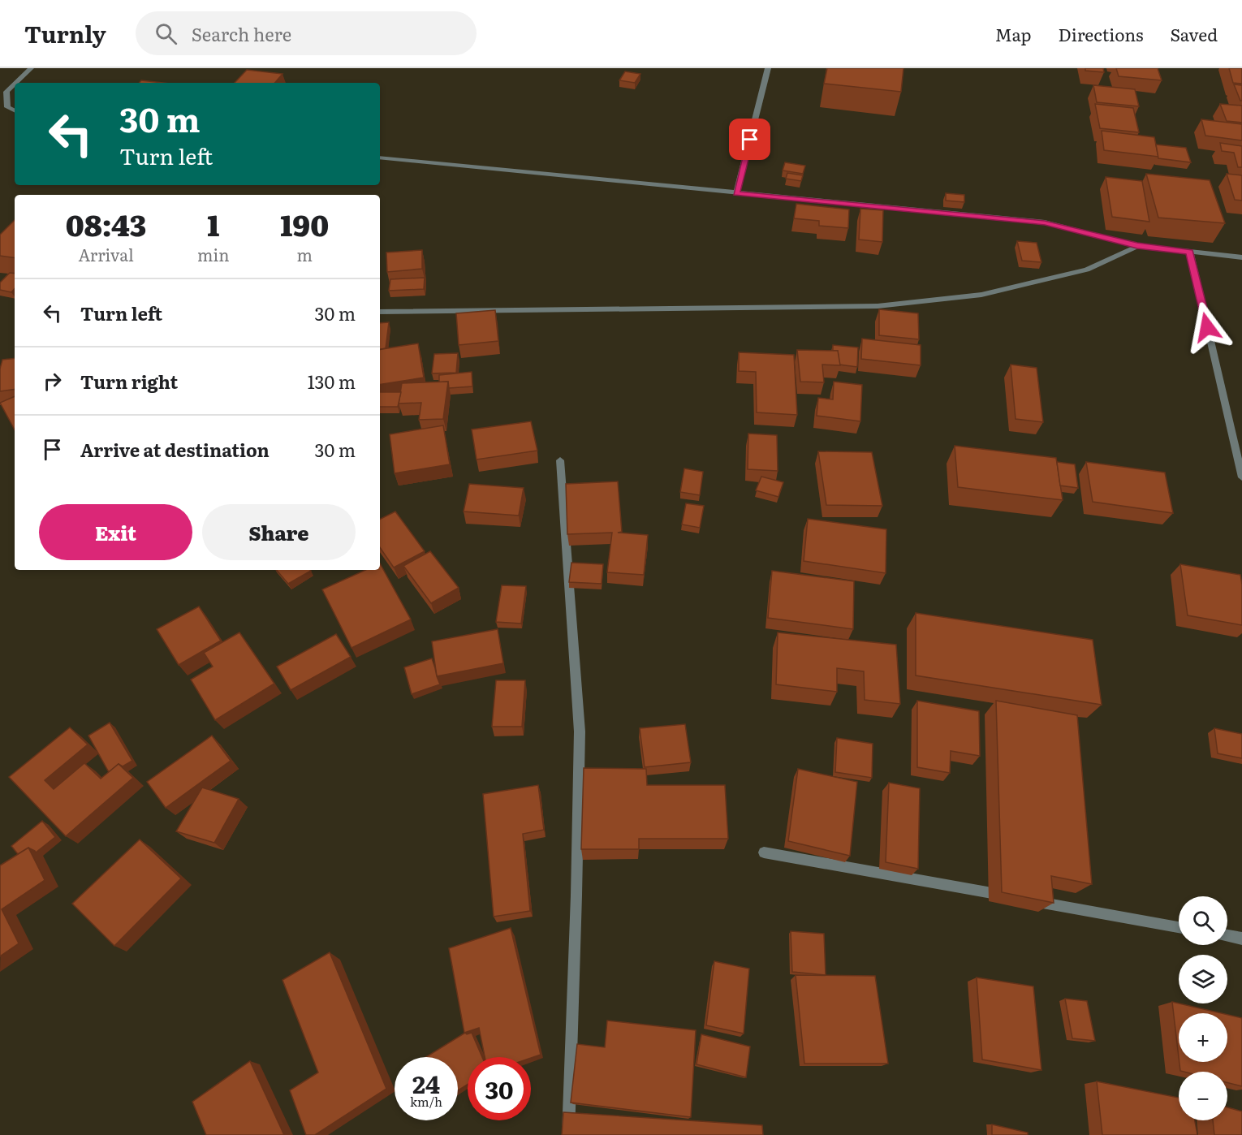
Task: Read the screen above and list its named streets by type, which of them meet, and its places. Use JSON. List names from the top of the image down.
{
  "page": {
    "header": "Turnly",
    "search": "Search here",
    "nav": ["Map", "Directions", "Saved"],
    "turn": ["30 m", "Turn left"],
    "eta": [
      "08:43",
      "Arrival",
      "1",
      "min",
      "190",
      "m"
    ],
    "list": [
      {
        "name": "Turn left",
        "value": "30 m"
      },
      {
        "name": "Turn right",
        "value": "130 m"
      },
      {
        "name": "Arrive at destination",
        "value": "30 m"
      }
    ],
    "buttons": ["Exit", "Share"],
    "map_buttons": ["+", "−"],
    "speed": "24 km/h",
    "limit": "30"
  }
}
